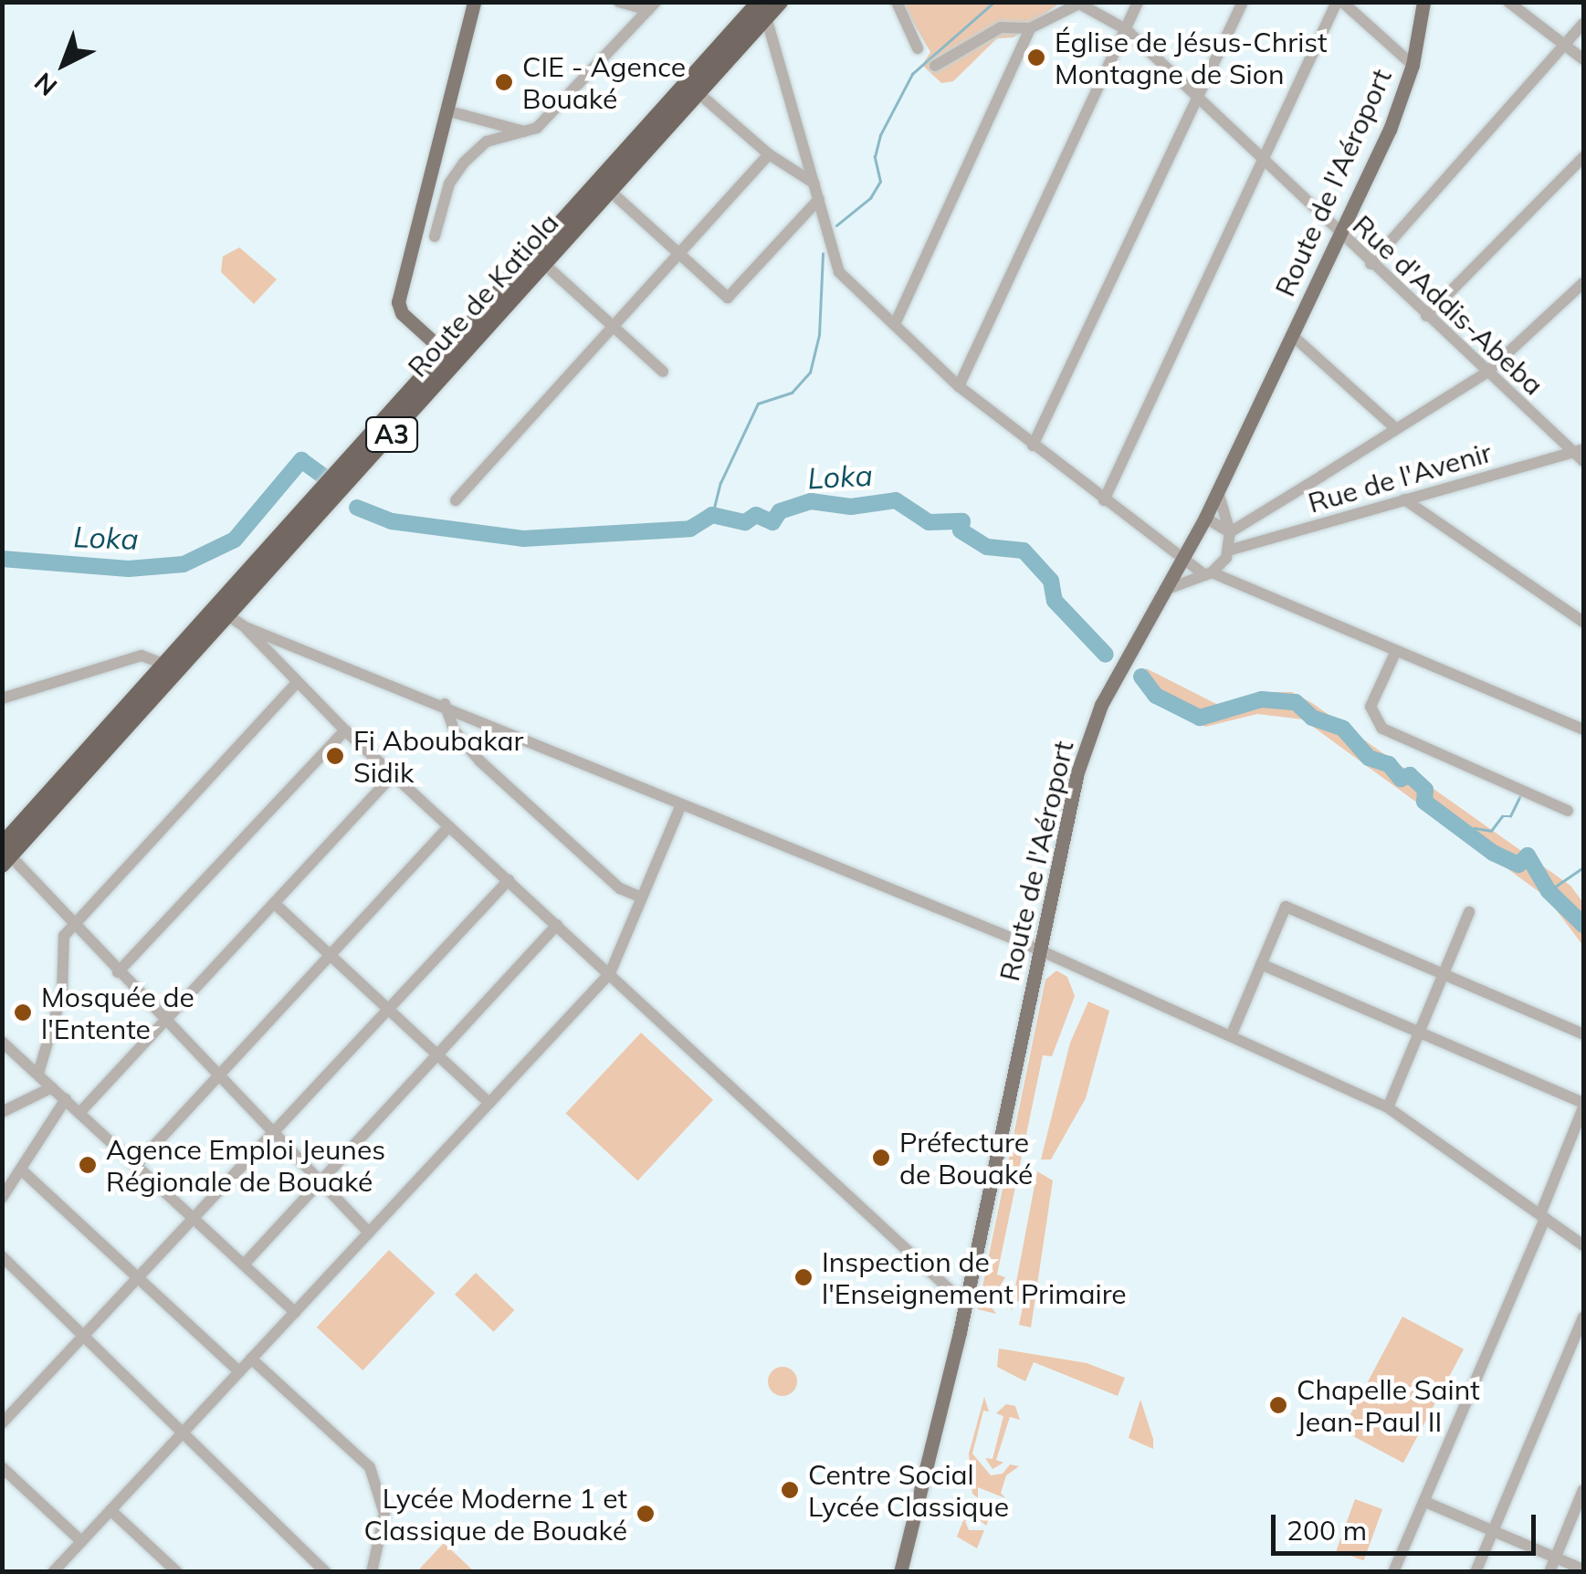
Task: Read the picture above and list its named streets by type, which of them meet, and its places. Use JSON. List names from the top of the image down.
{
  "streets": {
    "highway": ["Route de Katiola", "A3"],
    "main road": ["Route de l'Aéroport"],
    "street": ["Rue d'Addis-Abeba", "Rue de l'Avenir"]
  },
  "crossings": [
    ["Route de l'Aéroport", "Rue d'Addis-Abeba"],
    ["Rue d'Addis-Abeba", "Rue de l'Avenir"]
  ],
  "water": ["Loka"],
  "places": [
    "Église de Jésus-Christ Montagne de Sion",
    "CIE - Agence Bouaké",
    "Fi Aboubakar Sidik",
    "Mosquée de l'Entente",
    "Préfecture de Bouaké",
    "Agence Emploi Jeunes Régionale de Bouaké",
    "Inspection de l'Enseignement Primaire",
    "Chapelle Saint Jean-Paul II",
    "Centre Social Lycée Classique",
    "Lycée Moderne 1 et Classique de Bouaké"
  ],
  "scale_bar": "200 m",
  "north": "bottom left"
}
